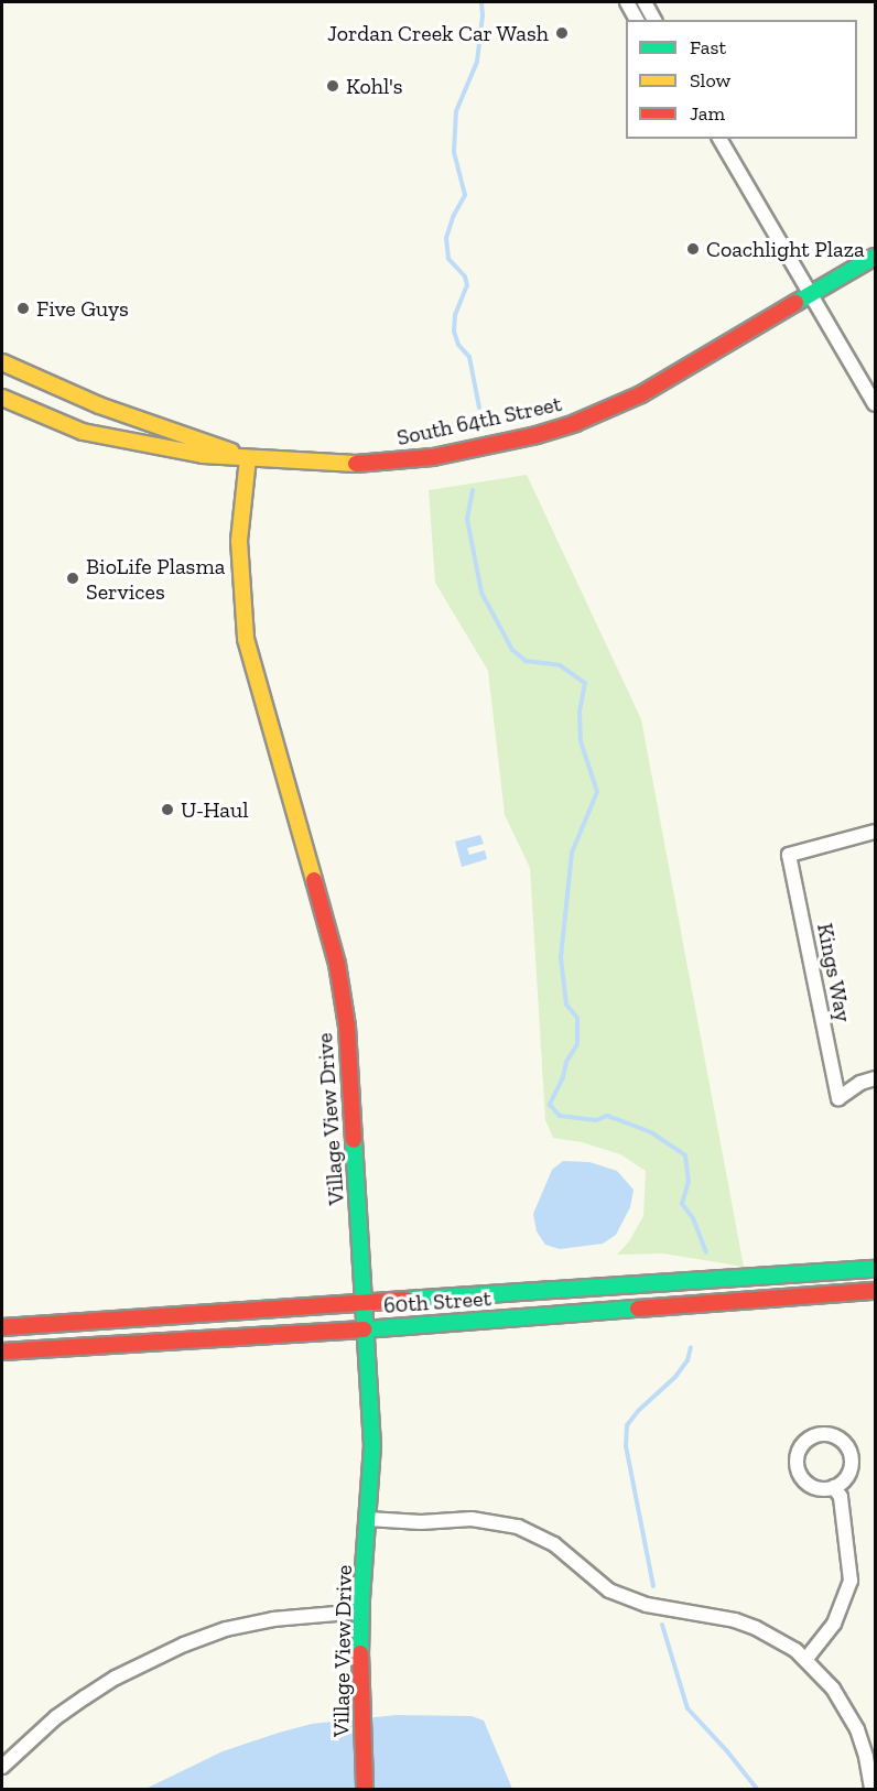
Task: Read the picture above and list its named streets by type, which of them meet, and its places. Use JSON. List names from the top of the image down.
{
  "streets": {
    "street": [
      "South 64th Street",
      "Kings Way",
      "Village View Drive",
      "60th Street"
    ]
  },
  "crossings": [
    ["South 64th Street", "Village View Drive"],
    ["Village View Drive", "60th Street"]
  ],
  "places": [
    "Jordan Creek Car Wash",
    "Kohl's",
    "Coachlight Plaza",
    "Five Guys",
    "BioLife Plasma Services",
    "U-Haul"
  ],
  "legend": ["Fast", "Slow", "Jam"]
}
